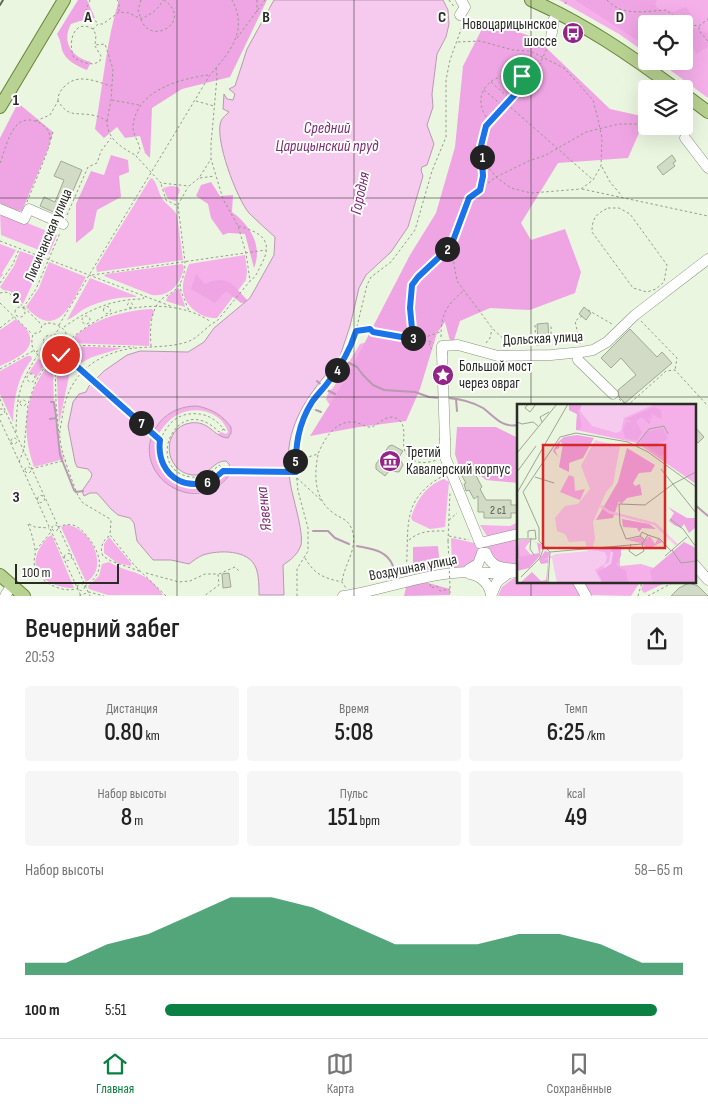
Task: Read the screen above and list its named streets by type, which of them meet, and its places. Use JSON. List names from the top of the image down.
{
  "streets": {
    "street": ["Дольская улица", "Воздушная улица"],
    "path": ["Лисичанская улица"]
  },
  "water": ["Средний Царицынский пруд", "Городня", "Язвенка"],
  "places": {
    "bus stop": ["Новоцарицынское шоссе"],
    "place": ["Большой мост через овраг"],
    "museum": ["Третий Кавалерский корпус"]
  },
  "house_numbers": ["2 с1"],
  "scale_bar": "100 m",
  "page": {
    "pins": [
      "1",
      "2",
      "3",
      "4",
      "7",
      "5",
      "6"
    ],
    "scale": "100 m",
    "heading": ["Вечерний забег", "20:53"],
    "stats": [
      ["Дистанция", "0.80 km"],
      ["Время", "5:08"],
      ["Темп", "6:25 /km"],
      ["Набор высоты", "8 m"],
      ["Пульс", "151 bpm"],
      ["kcal", "49"]
    ],
    "chart": ["Набор высоты", "58–65 m"],
    "list": [
      {
        "name": "100 m",
        "note": "5:51"
      }
    ],
    "tabs": ["Главная", "Карта", "Сохранённые"]
  },
  "grid": {
    "columns": [
      "A",
      "B",
      "C",
      "D"
    ],
    "rows": ["1", "2", "3"]
  }
}
